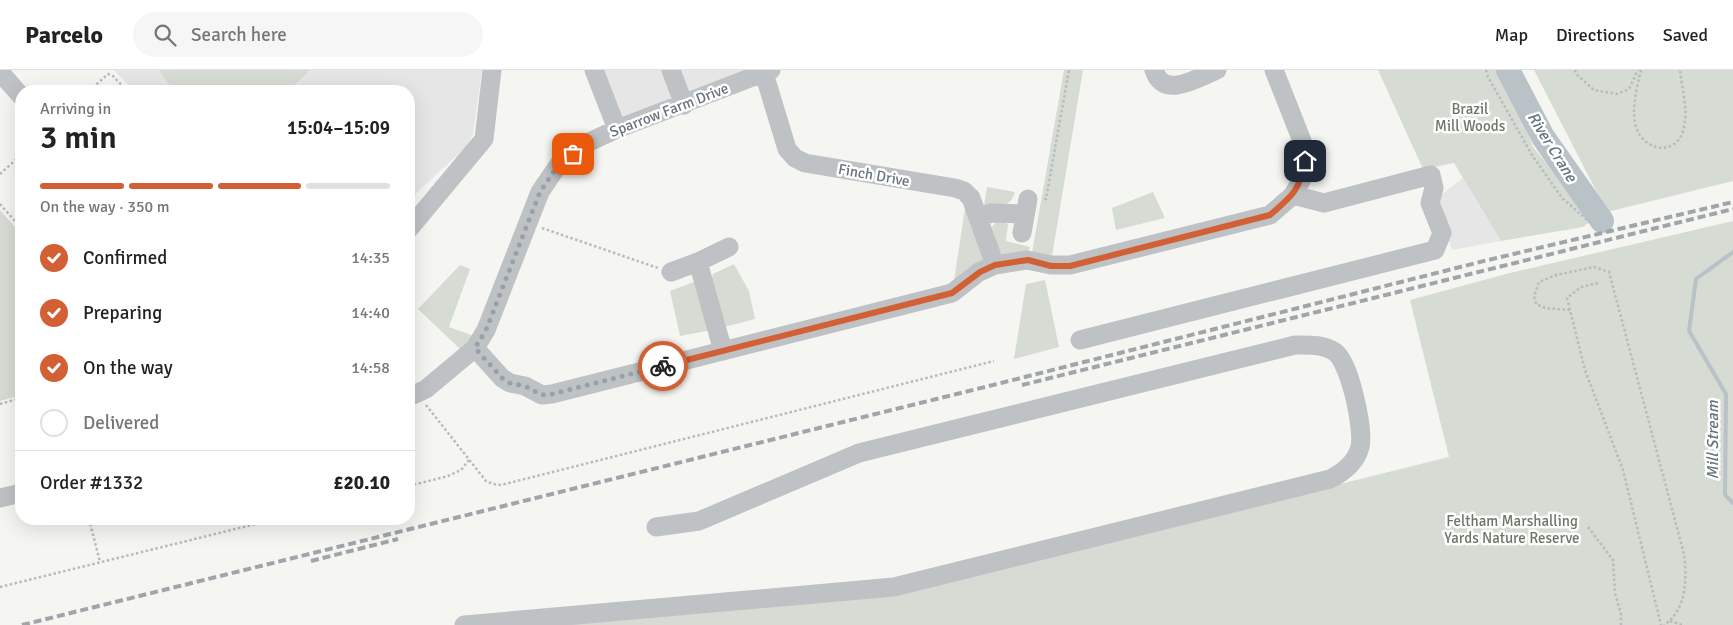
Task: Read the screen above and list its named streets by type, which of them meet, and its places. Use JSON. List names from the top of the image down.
{
  "streets": {
    "street": ["Sparrow Farm Drive", "Finch Drive"]
  },
  "crossings": [
    ["Sparrow Farm Drive", "Finch Drive"]
  ],
  "water": ["River Crane", "Mill Stream"],
  "parks": ["Brazil Mill Woods", "Feltham Marshalling Yards Nature Reserve"],
  "page": {
    "header": "Parcelo",
    "search": "Search here",
    "nav": ["Map", "Directions", "Saved"],
    "heading": ["3 min", "Arriving in", "15:04–15:09"],
    "panel": ["Order #1332", "£20.10"],
    "bar": "On the way · 350 m",
    "list": [
      ["Confirmed", "14:35"],
      ["Preparing", "14:40"],
      ["On the way", "14:58"],
      "Delivered"
    ]
  }
}
